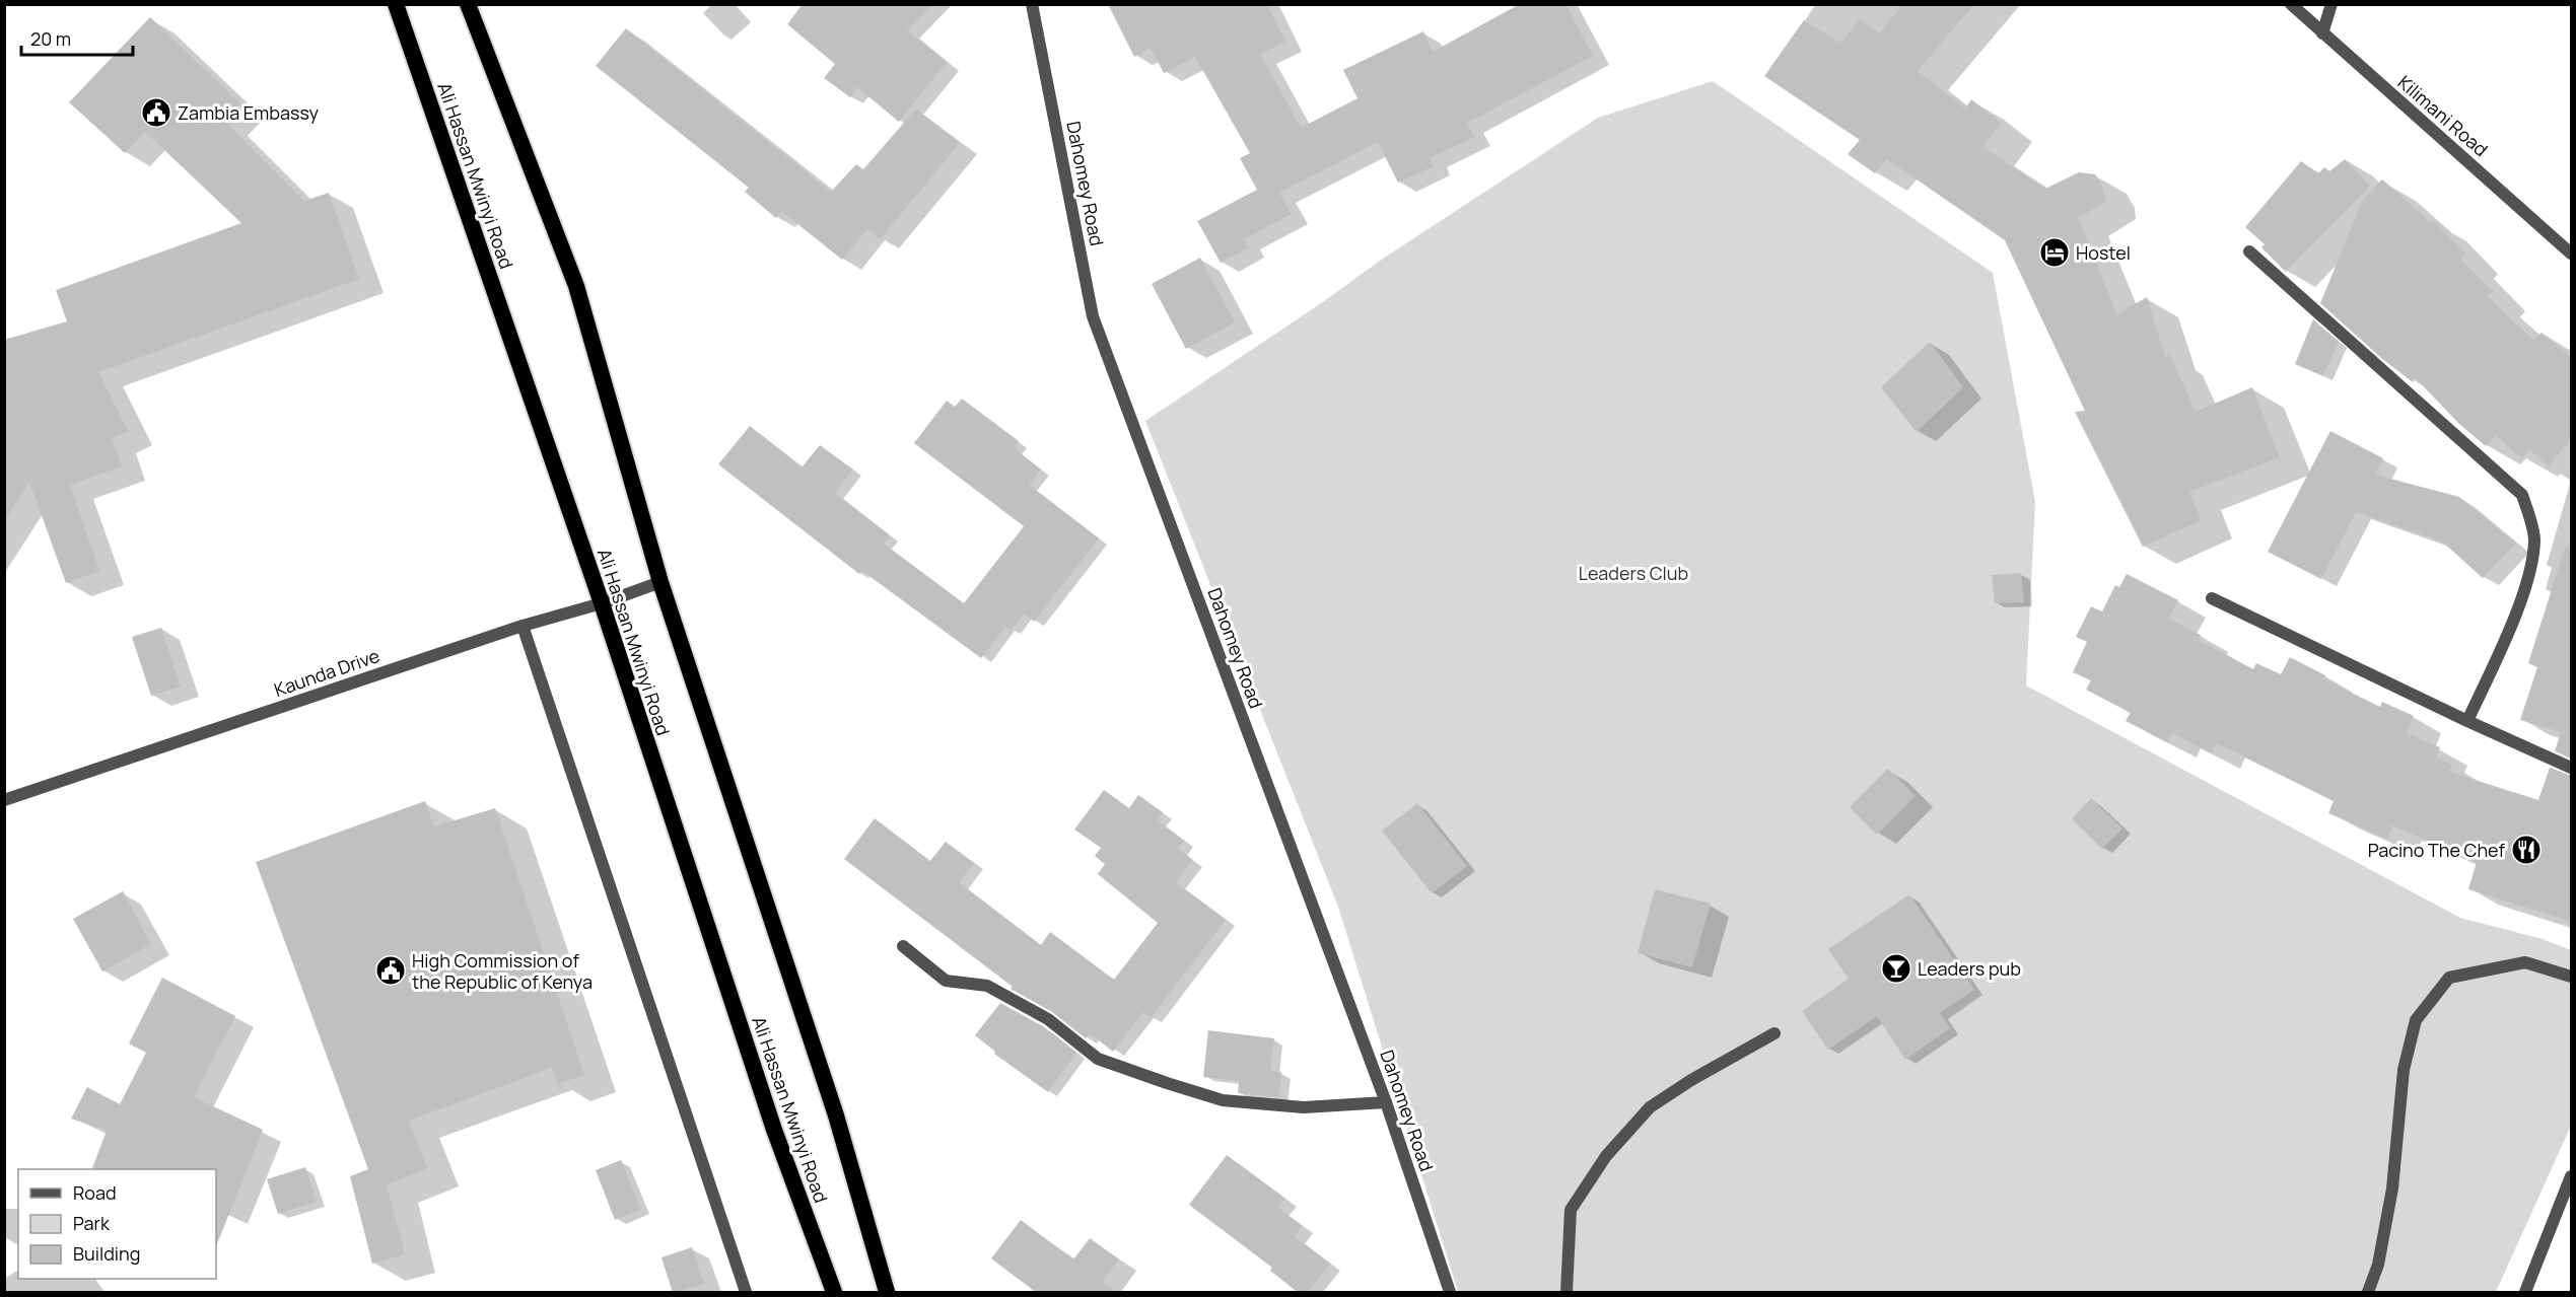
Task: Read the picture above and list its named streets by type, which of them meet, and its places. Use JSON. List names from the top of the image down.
{
  "streets": {
    "highway": ["Ali Hassan Mwinyi Road"],
    "street": ["Kilimani Road", "Dahomey Road", "Kaunda Drive"]
  },
  "crossings": [
    ["Ali Hassan Mwinyi Road", "Kaunda Drive"]
  ],
  "parks": ["Leaders Club"],
  "places": {
    "public building": ["Zambia Embassy", "High Commission of the Republic of Kenya"],
    "hotel": ["Hostel"],
    "restaurant": ["Pacino The Chef"],
    "bar": ["Leaders pub"]
  },
  "legend": ["Road", "Park", "Building"],
  "scale_bar": "20 m"
}
